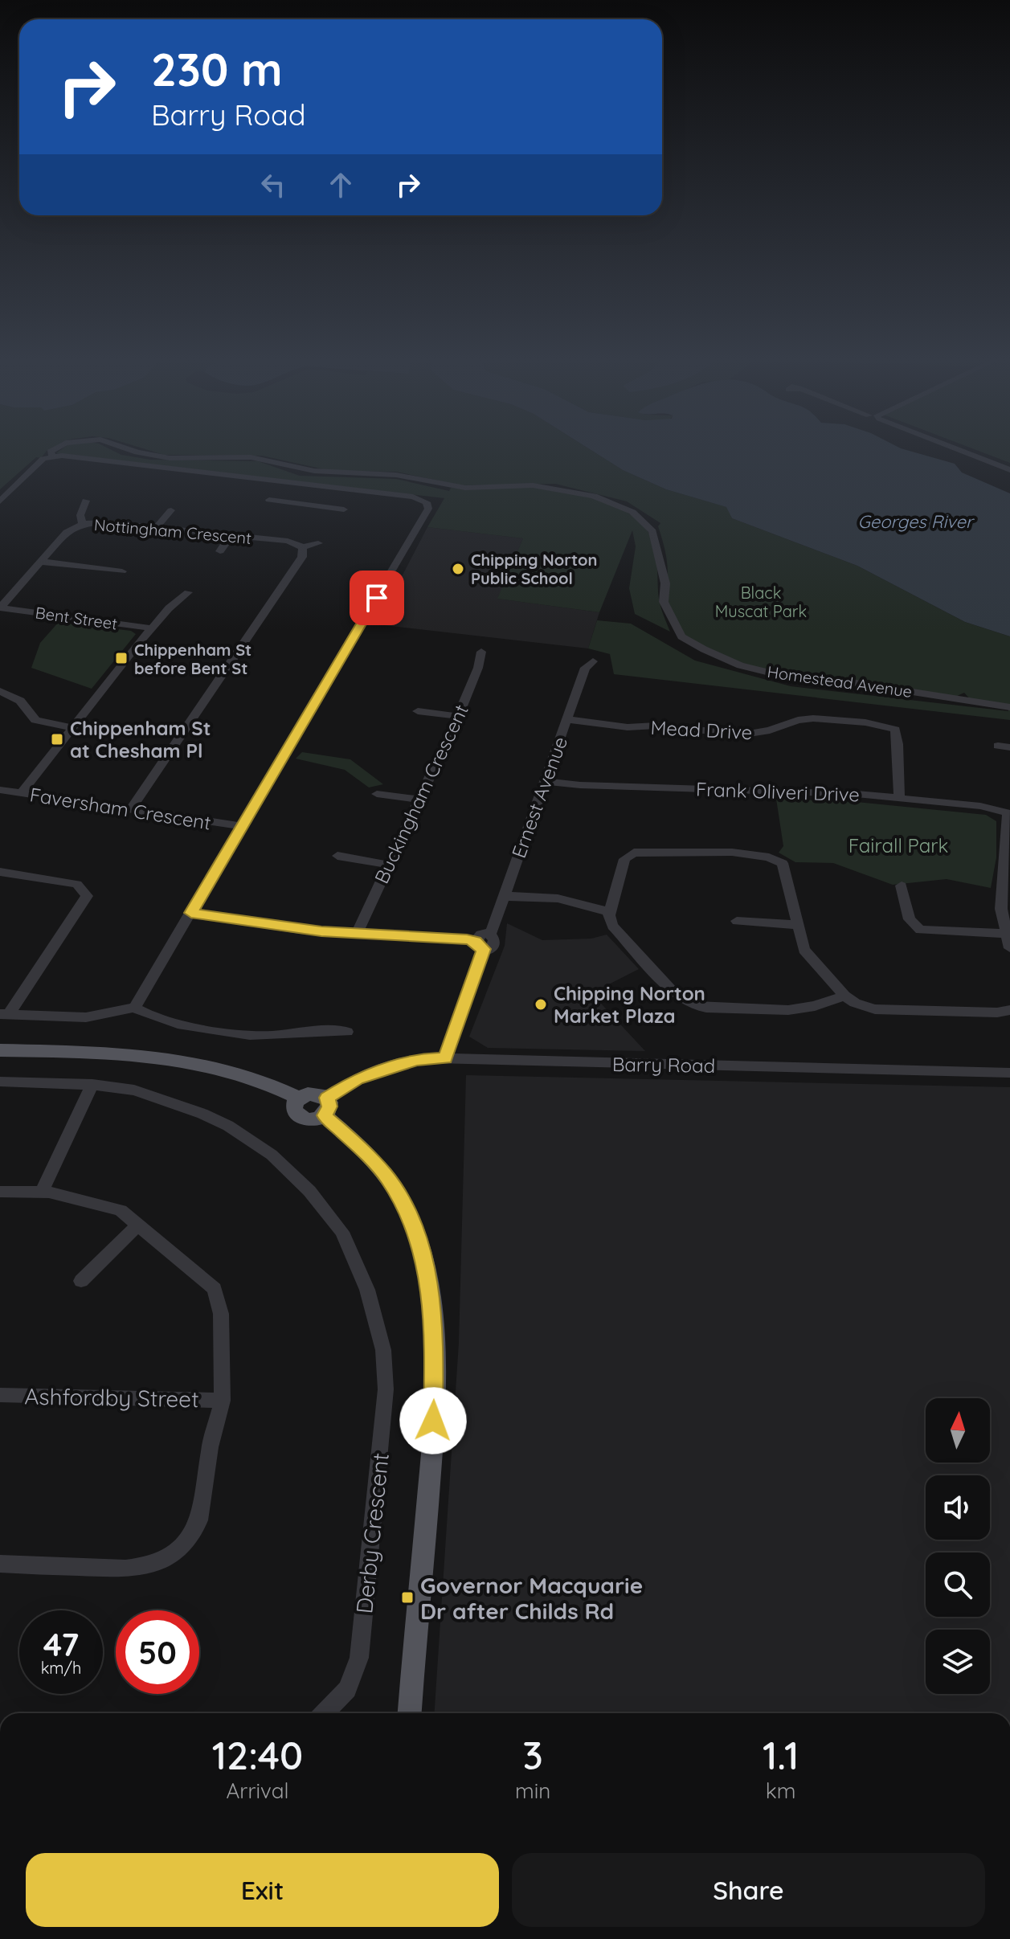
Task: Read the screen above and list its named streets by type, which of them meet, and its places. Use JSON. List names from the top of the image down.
{
  "streets": {
    "street": [
      "Nottingham Crescent",
      "Bent Street",
      "Homestead Avenue",
      "Mead Drive",
      "Frank Oliveri Drive",
      "Buckingham Crescent",
      "Ernest Avenue",
      "Faversham Crescent",
      "Barry Road",
      "Ashfordby Street",
      "Derby Crescent"
    ]
  },
  "crossings": [
    ["Nottingham Crescent", "Bent Street"],
    ["Mead Drive", "Frank Oliveri Drive"],
    ["Mead Drive", "Ernest Avenue"],
    ["Frank Oliveri Drive", "Ernest Avenue"]
  ],
  "water": ["Georges River"],
  "parks": ["Black Muscat Park", "Fairall Park"],
  "places": {
    "other": ["Chipping Norton Public School", "Chipping Norton Market Plaza"],
    "transit": ["Chippenham St before Bent St", "Chippenham St at Chesham Pl", "Governor Macquarie Dr after Childs Rd"]
  },
  "north": "top",
  "page": {
    "turn": ["230 m", "Barry Road"],
    "speed": "47 km/h",
    "limit": "50",
    "eta": [
      "12:40",
      "Arrival",
      "3",
      "min",
      "1.1",
      "km"
    ],
    "buttons": ["Exit", "Share"]
  }
}
